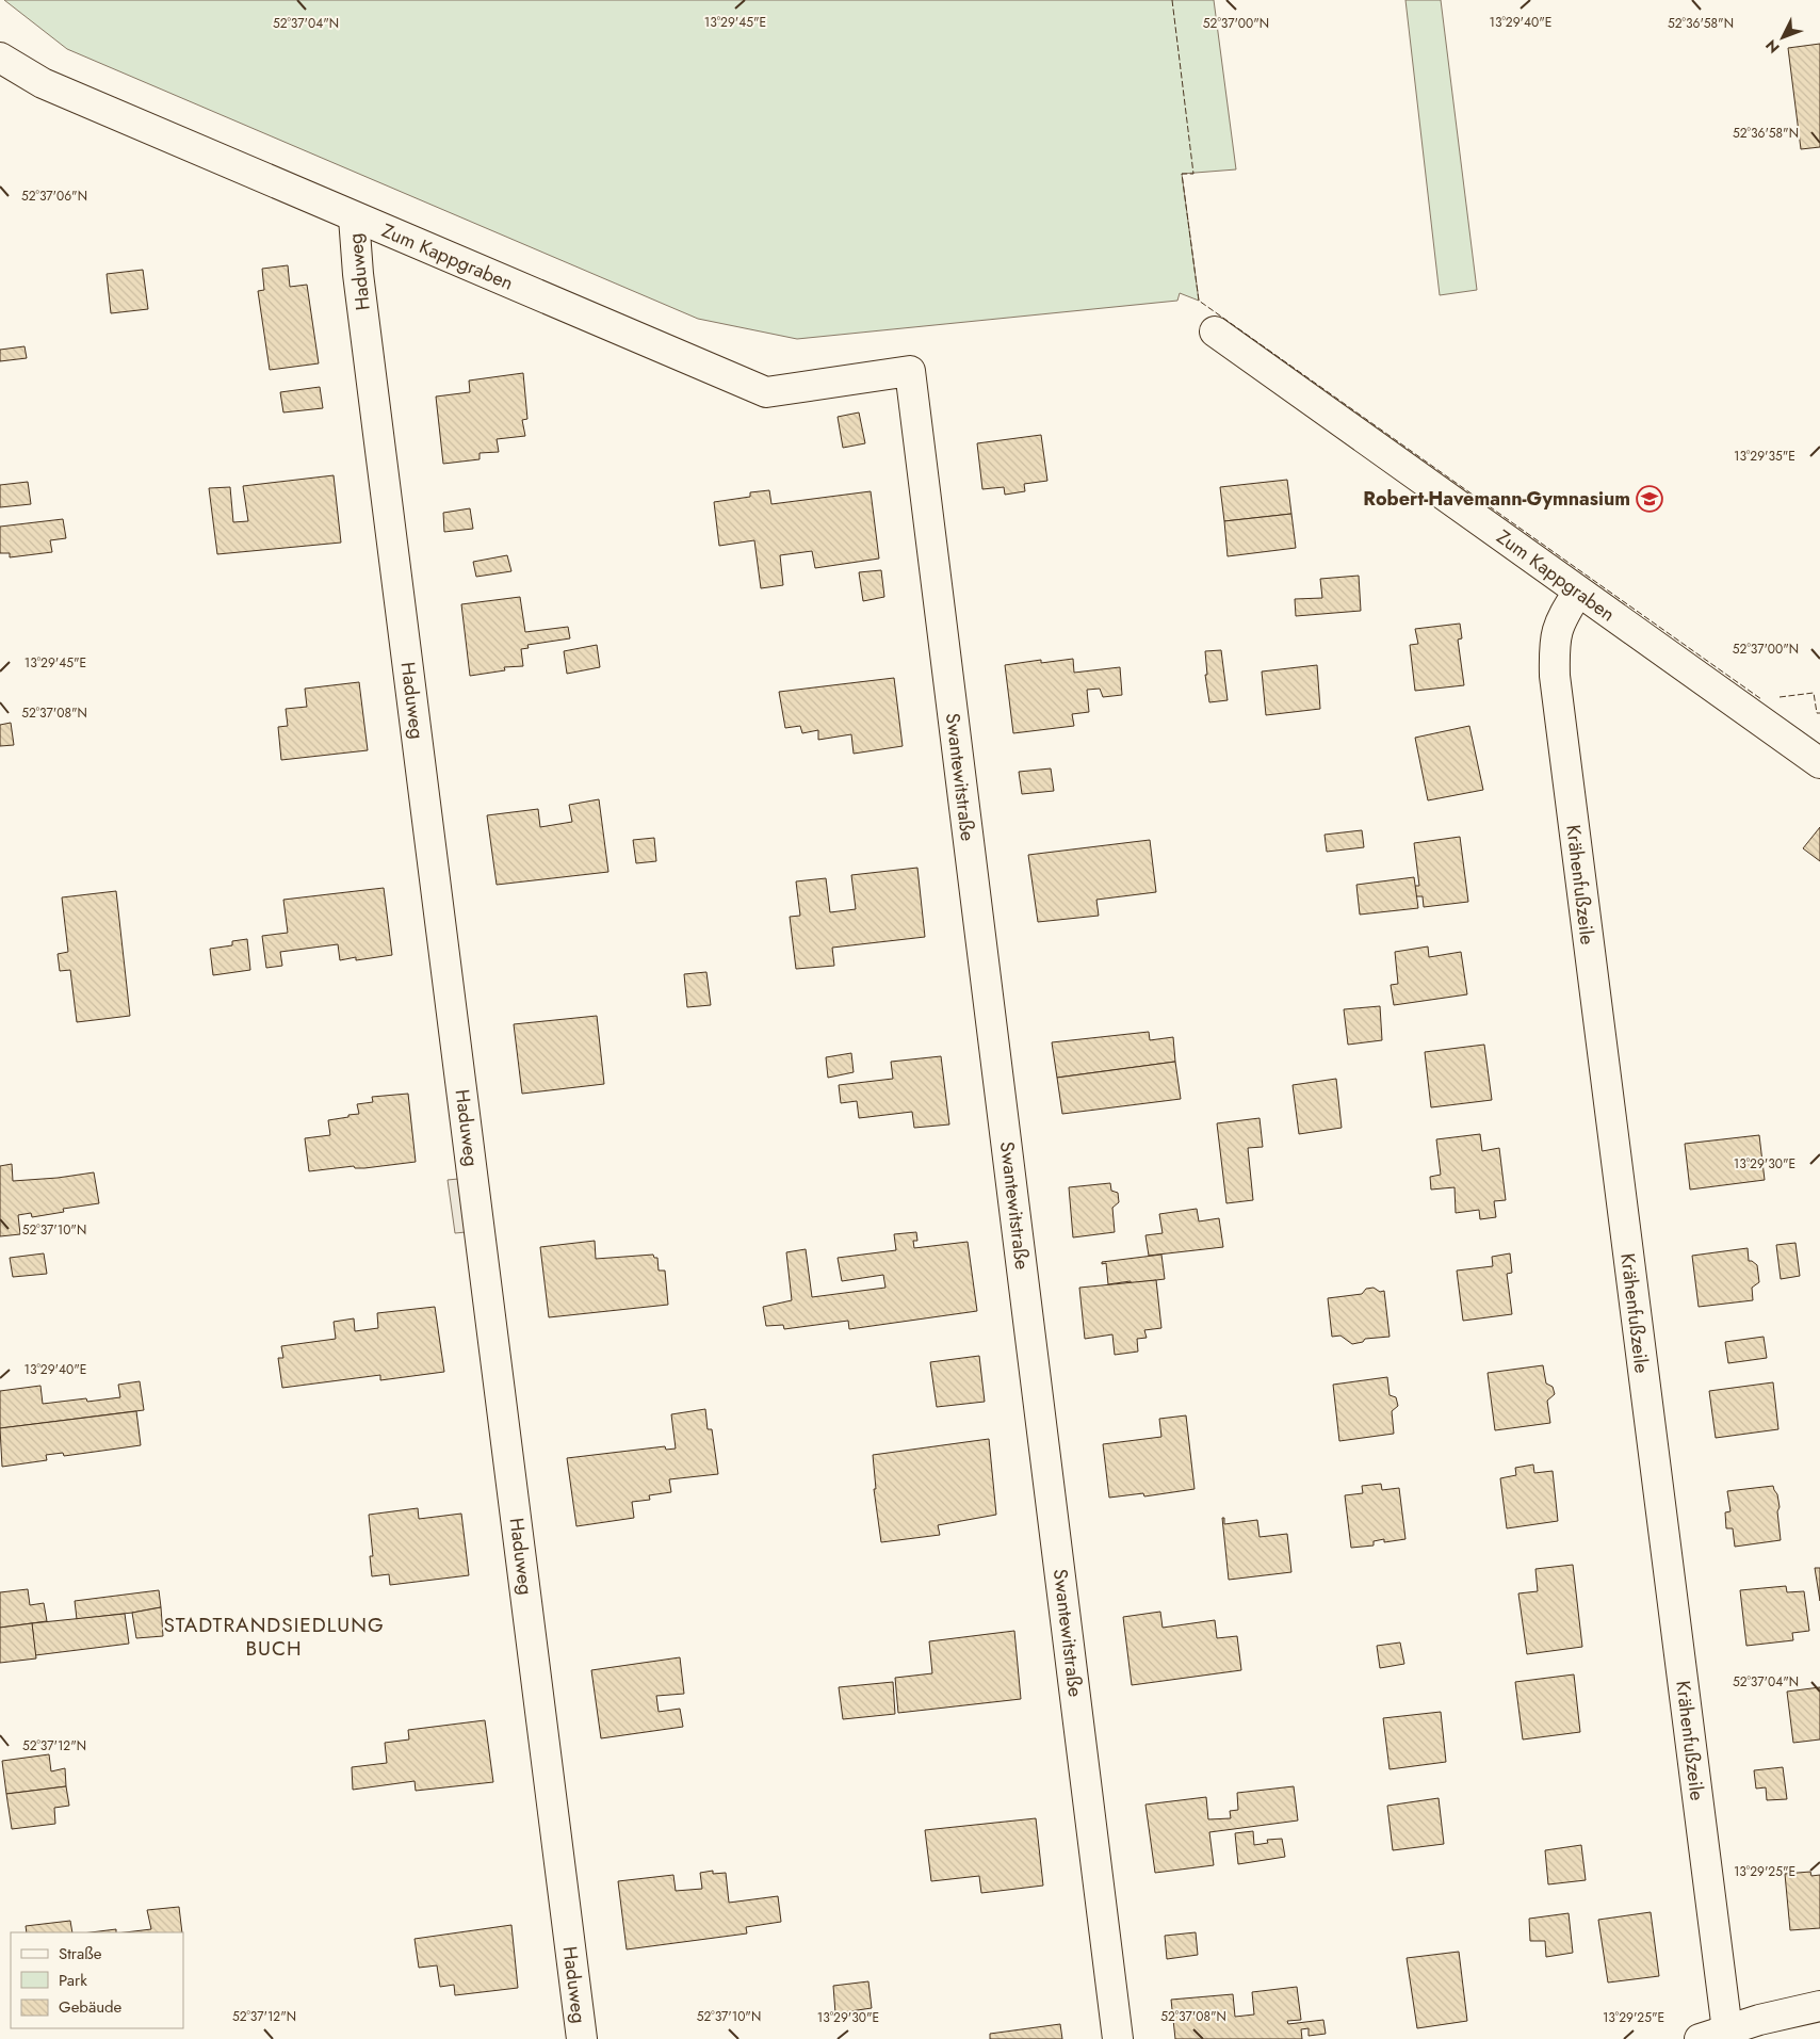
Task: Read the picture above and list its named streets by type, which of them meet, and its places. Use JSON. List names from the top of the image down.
{
  "streets": {
    "street": [
      "Zum Kappgraben",
      "Haduweg",
      "Swantewitstraße",
      "Krähenfußzeile"
    ]
  },
  "crossings": [
    ["Zum Kappgraben", "Haduweg"],
    ["Zum Kappgraben", "Swantewitstraße"],
    ["Zum Kappgraben", "Krähenfußzeile"]
  ],
  "districts": ["STADTRANDSIEDLUNG BUCH"],
  "places": {
    "school or university": ["Robert-Havemann-Gymnasium"]
  },
  "legend": ["Straße", "Park", "Gebäude"],
  "north": "bottom left",
  "coordinates": [
    "13°29'45\"E",
    "13°29'40\"E",
    "52°36'58\"N",
    "52°37'04\"N",
    "52°37'00\"N",
    "52°37'06\"N",
    "13°29'35\"E",
    "52°37'08\"N",
    "13°29'30\"E",
    "52°37'10\"N",
    "52°37'12\"N",
    "13°29'25\"E"
  ]
}
